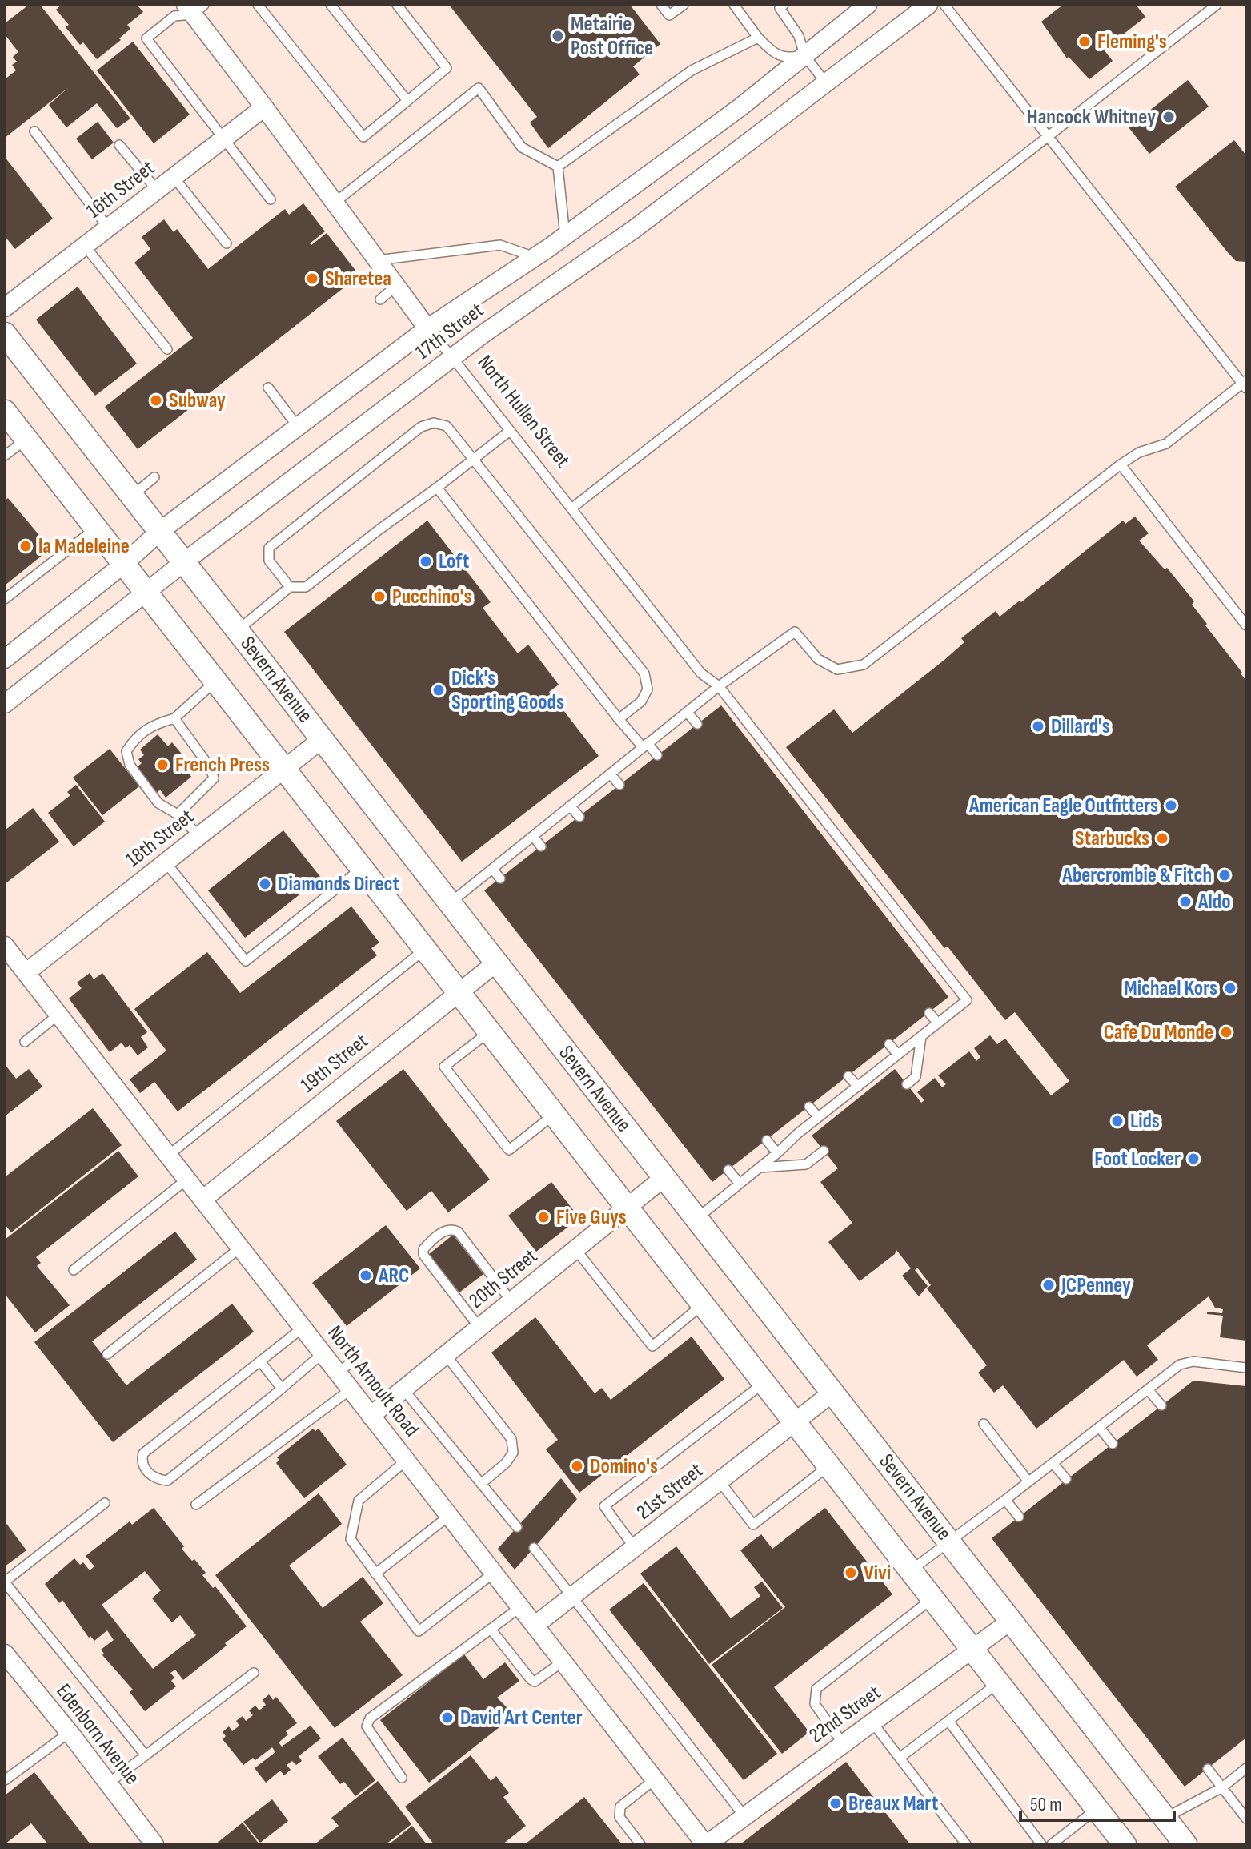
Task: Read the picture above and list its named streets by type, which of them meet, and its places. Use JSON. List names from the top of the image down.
{
  "streets": {
    "street": [
      "16th Street",
      "17th Street",
      "North Hullen Street",
      "Severn Avenue",
      "18th Street",
      "19th Street",
      "20th Street",
      "North Arnoult Road",
      "21st Street",
      "22nd Street",
      "Edenborn Avenue"
    ]
  },
  "crossings": [
    ["16th Street", "North Hullen Street"],
    ["17th Street", "North Hullen Street"],
    ["17th Street", "Severn Avenue"],
    ["Severn Avenue", "18th Street"],
    ["Severn Avenue", "19th Street"],
    ["Severn Avenue", "20th Street"],
    ["Severn Avenue", "21st Street"],
    ["Severn Avenue", "22nd Street"],
    ["18th Street", "North Arnoult Road"],
    ["19th Street", "North Arnoult Road"],
    ["20th Street", "North Arnoult Road"],
    ["North Arnoult Road", "21st Street"],
    ["North Arnoult Road", "22nd Street"]
  ],
  "places": [
    "Metairie Post Office",
    "Fleming's",
    "Hancock Whitney",
    "Sharetea",
    "Subway",
    "la Madeleine",
    "Loft",
    "Pucchino's",
    "Dick's Sporting Goods",
    "Dillard's",
    "French Press",
    "American Eagle Outfitters",
    "Starbucks",
    "Abercrombie & Fitch",
    "Diamonds Direct",
    "Aldo",
    "Michael Kors",
    "Cafe Du Monde",
    "Lids",
    "Foot Locker",
    "Five Guys",
    "ARC",
    "JCPenney",
    "Domino's",
    "Vivi",
    "David Art Center",
    "Breaux Mart"
  ],
  "scale_bar": "50 m"
}
